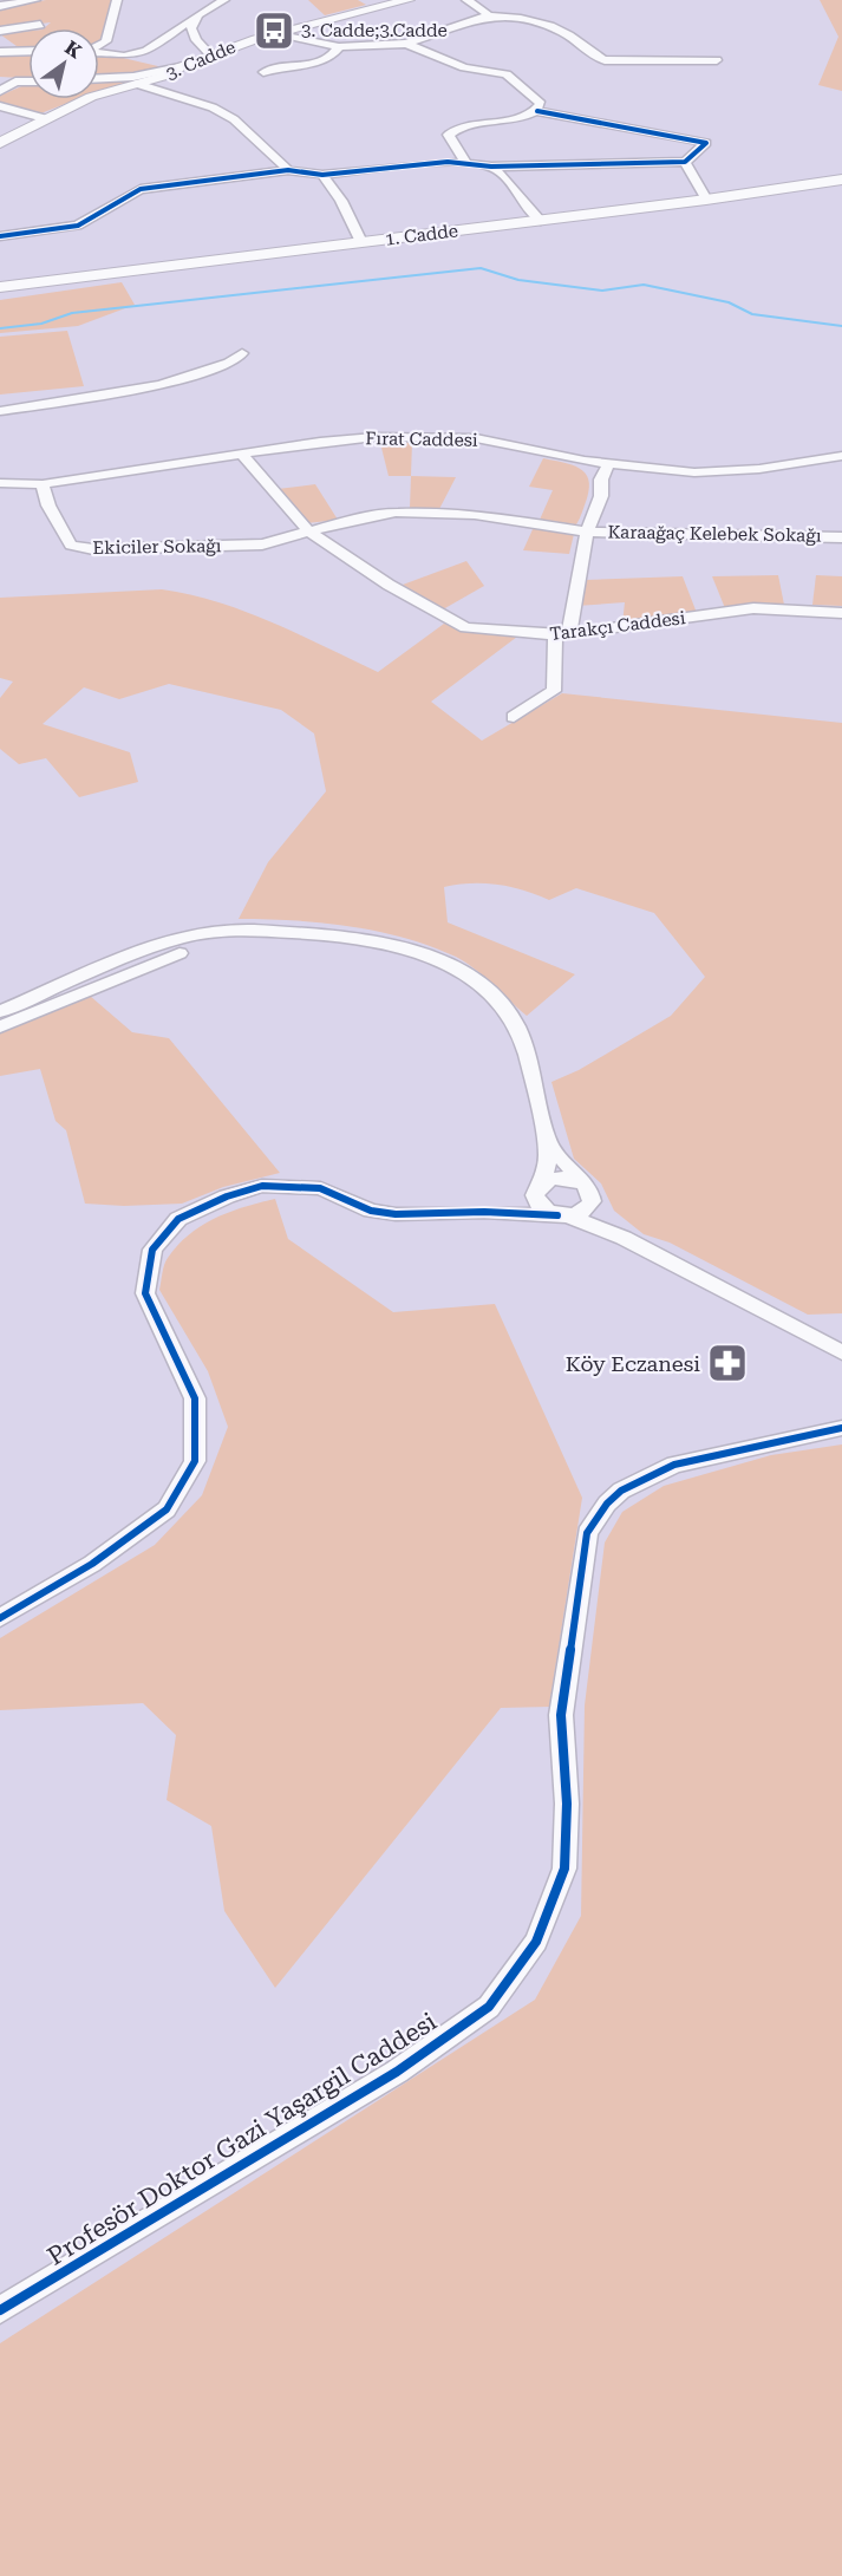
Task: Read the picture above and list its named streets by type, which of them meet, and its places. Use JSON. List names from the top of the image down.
{
  "streets": {
    "main road": ["3. Cadde", "1. Cadde"],
    "street": [
      "Fırat Caddesi",
      "Karaağaç Kelebek Sokağı",
      "Ekiciler Sokağı",
      "Tarakçı Caddesi",
      "Profesör Doktor Gazi Yaşargil Caddesi"
    ]
  },
  "crossings": [
    ["Fırat Caddesi", "Ekiciler Sokağı"],
    ["Fırat Caddesi", "Tarakçı Caddesi"],
    ["Karaağaç Kelebek Sokağı", "Ekiciler Sokağı"],
    ["Karaağaç Kelebek Sokağı", "Tarakçı Caddesi"],
    ["Ekiciler Sokağı", "Tarakçı Caddesi"]
  ],
  "places": {
    "bus stop": ["3. Cadde;3.Cadde"],
    "pharmacy": ["Köy Eczanesi"]
  },
  "north": "top right"
}
